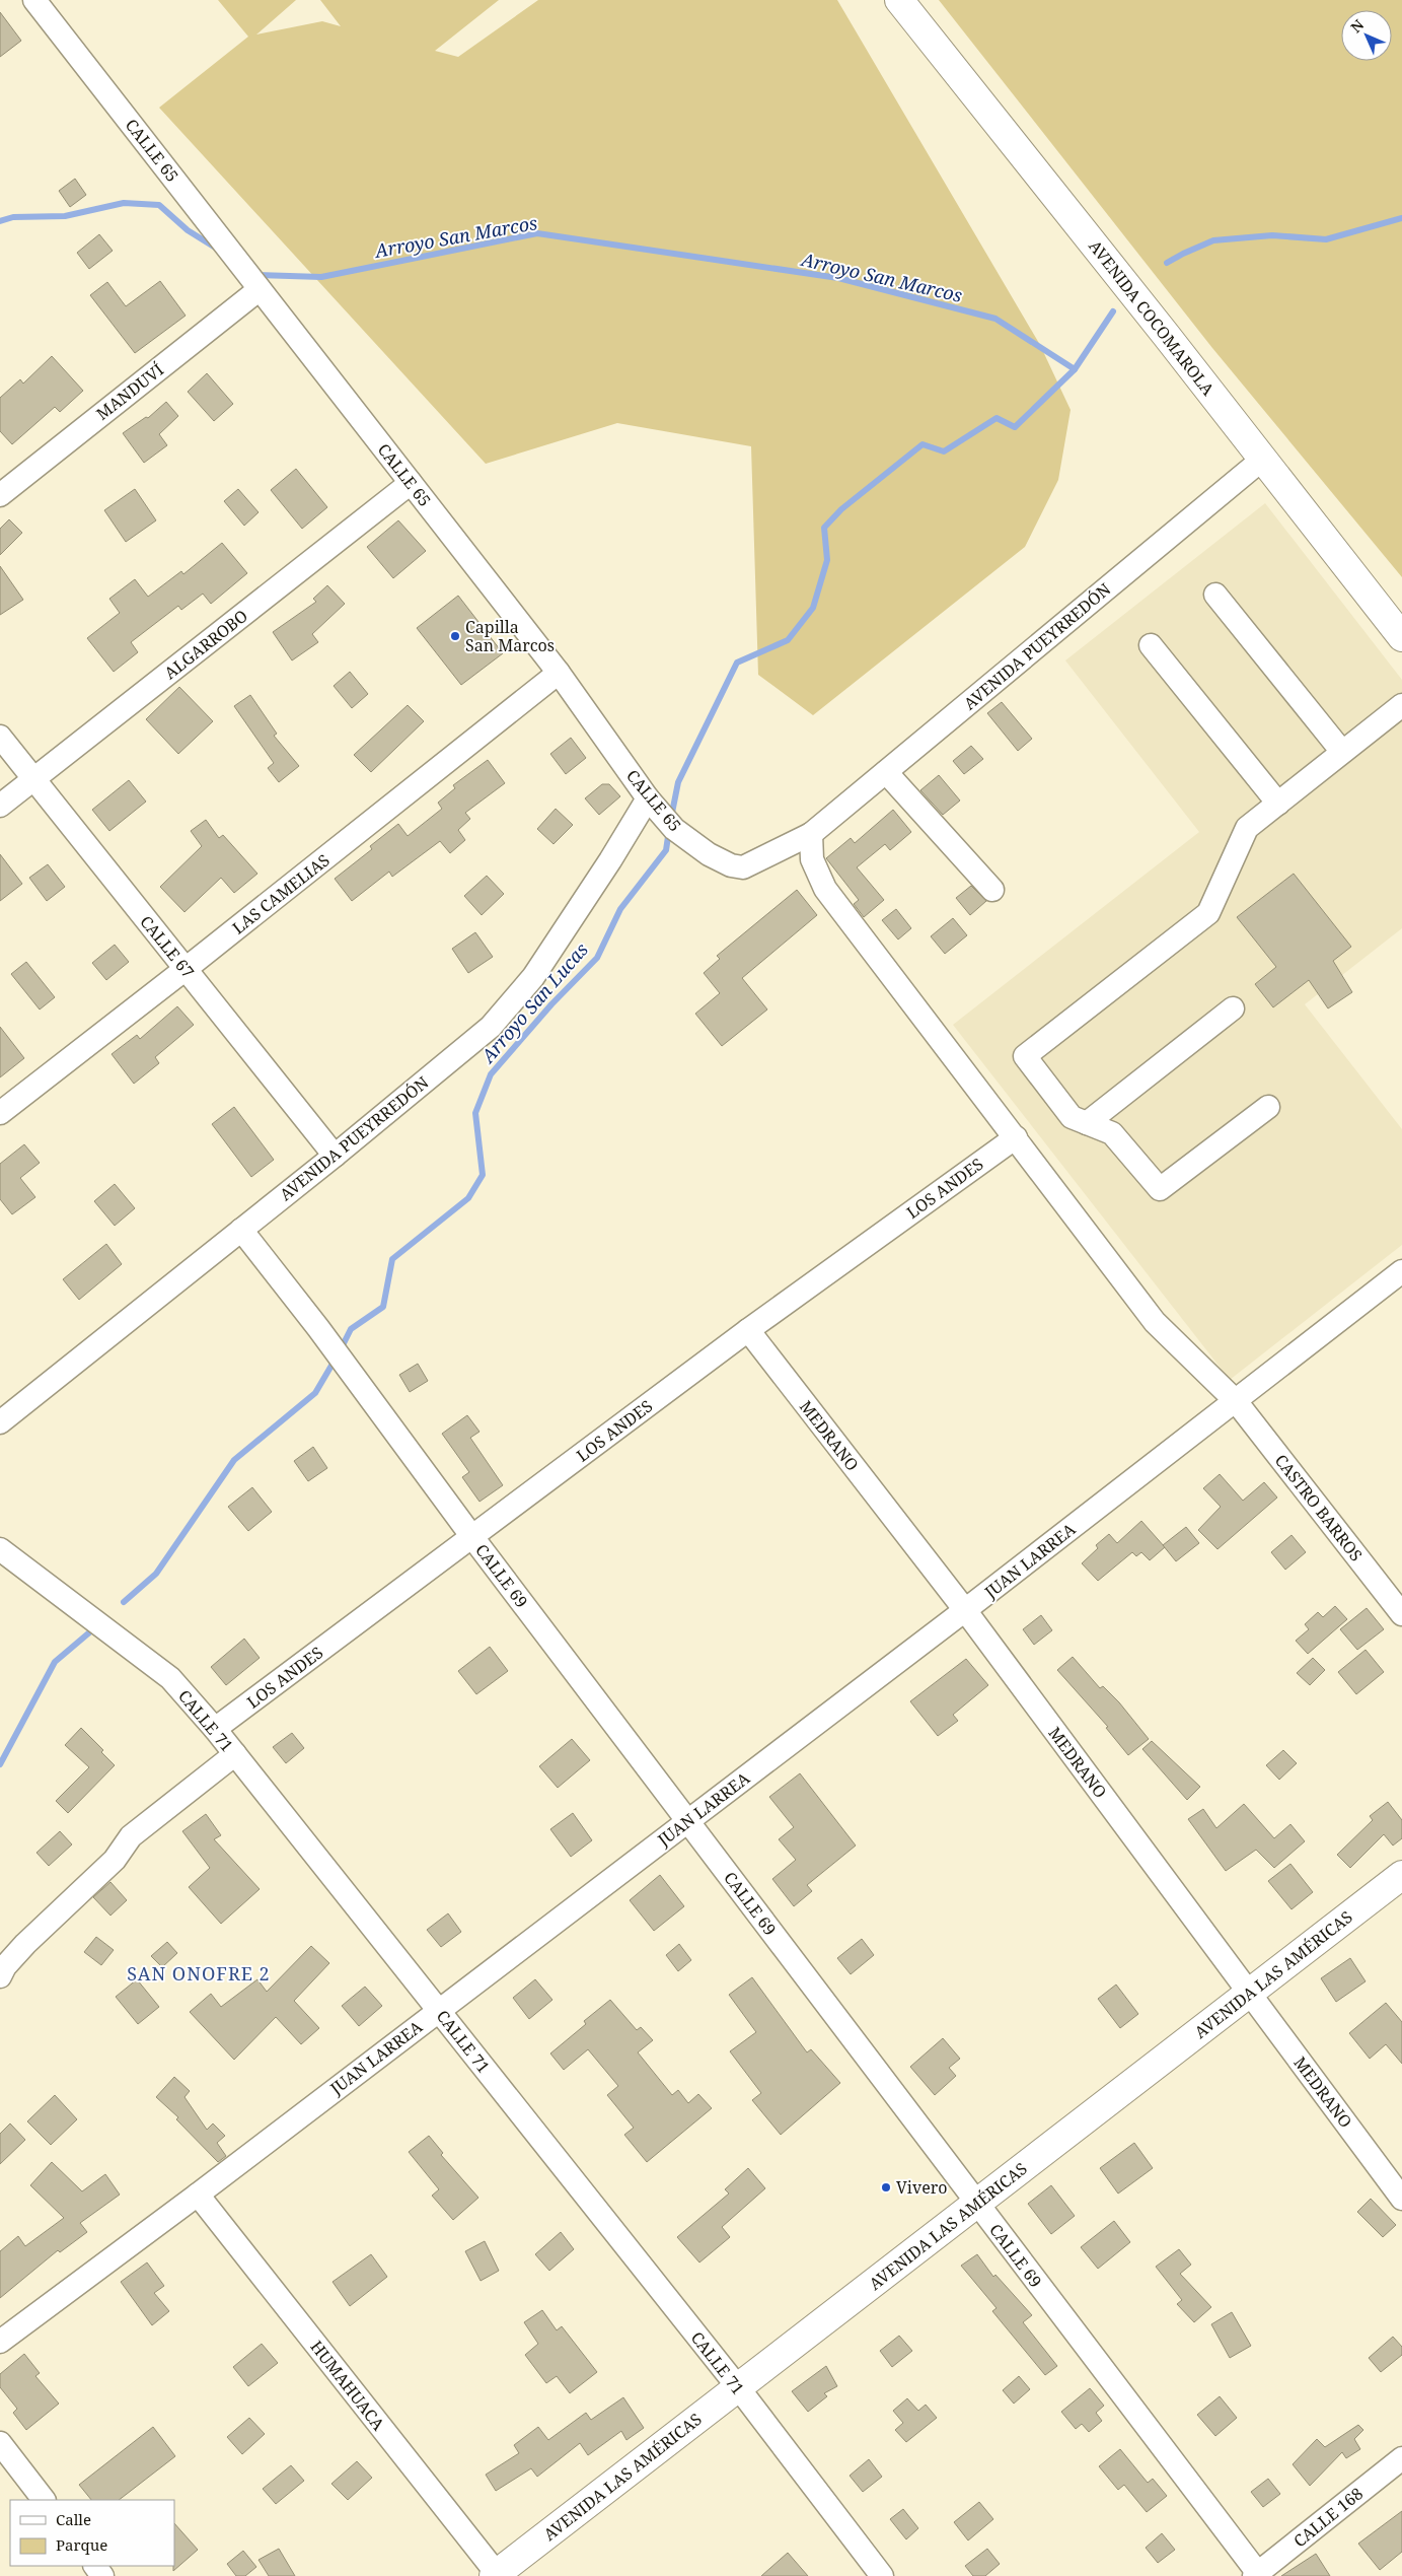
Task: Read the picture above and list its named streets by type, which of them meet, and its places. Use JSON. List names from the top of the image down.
{
  "streets": {
    "main road": ["AVENIDA COCOMAROLA", "AVENIDA LAS AMÉRICAS"],
    "street": [
      "CALLE 65",
      "MANDUVÍ",
      "ALGARROBO",
      "AVENIDA PUEYRREDÓN",
      "LAS CAMELIAS",
      "CALLE 67",
      "LOS ANDES",
      "MEDRANO",
      "CASTRO BARROS",
      "JUAN LARREA",
      "CALLE 69",
      "CALLE 71",
      "HUMAHUACA",
      "CALLE 168"
    ]
  },
  "crossings": [
    ["CALLE 65", "MANDUVÍ"],
    ["CALLE 65", "ALGARROBO"],
    ["CALLE 65", "AVENIDA PUEYRREDÓN"],
    ["CALLE 65", "LAS CAMELIAS"],
    ["CALLE 65", "CASTRO BARROS"],
    ["AVENIDA COCOMAROLA", "AVENIDA PUEYRREDÓN"],
    ["ALGARROBO", "CALLE 67"],
    ["AVENIDA PUEYRREDÓN", "CALLE 67"],
    ["AVENIDA PUEYRREDÓN", "CASTRO BARROS"],
    ["AVENIDA PUEYRREDÓN", "CALLE 69"],
    ["LAS CAMELIAS", "CALLE 67"],
    ["LOS ANDES", "MEDRANO"],
    ["LOS ANDES", "CASTRO BARROS"],
    ["LOS ANDES", "CALLE 69"],
    ["LOS ANDES", "CALLE 71"],
    ["MEDRANO", "JUAN LARREA"],
    ["MEDRANO", "AVENIDA LAS AMÉRICAS"],
    ["CASTRO BARROS", "JUAN LARREA"],
    ["JUAN LARREA", "CALLE 69"],
    ["JUAN LARREA", "CALLE 71"],
    ["JUAN LARREA", "HUMAHUACA"],
    ["CALLE 69", "AVENIDA LAS AMÉRICAS"],
    ["CALLE 69", "CALLE 168"],
    ["CALLE 71", "AVENIDA LAS AMÉRICAS"],
    ["AVENIDA LAS AMÉRICAS", "HUMAHUACA"]
  ],
  "districts": ["SAN ONOFRE 2"],
  "water": ["Arroyo San Marcos", "Arroyo San Lucas"],
  "places": ["Capilla San Marcos", "Vivero"],
  "legend": ["Calle", "Parque"],
  "north": "top left"
}
